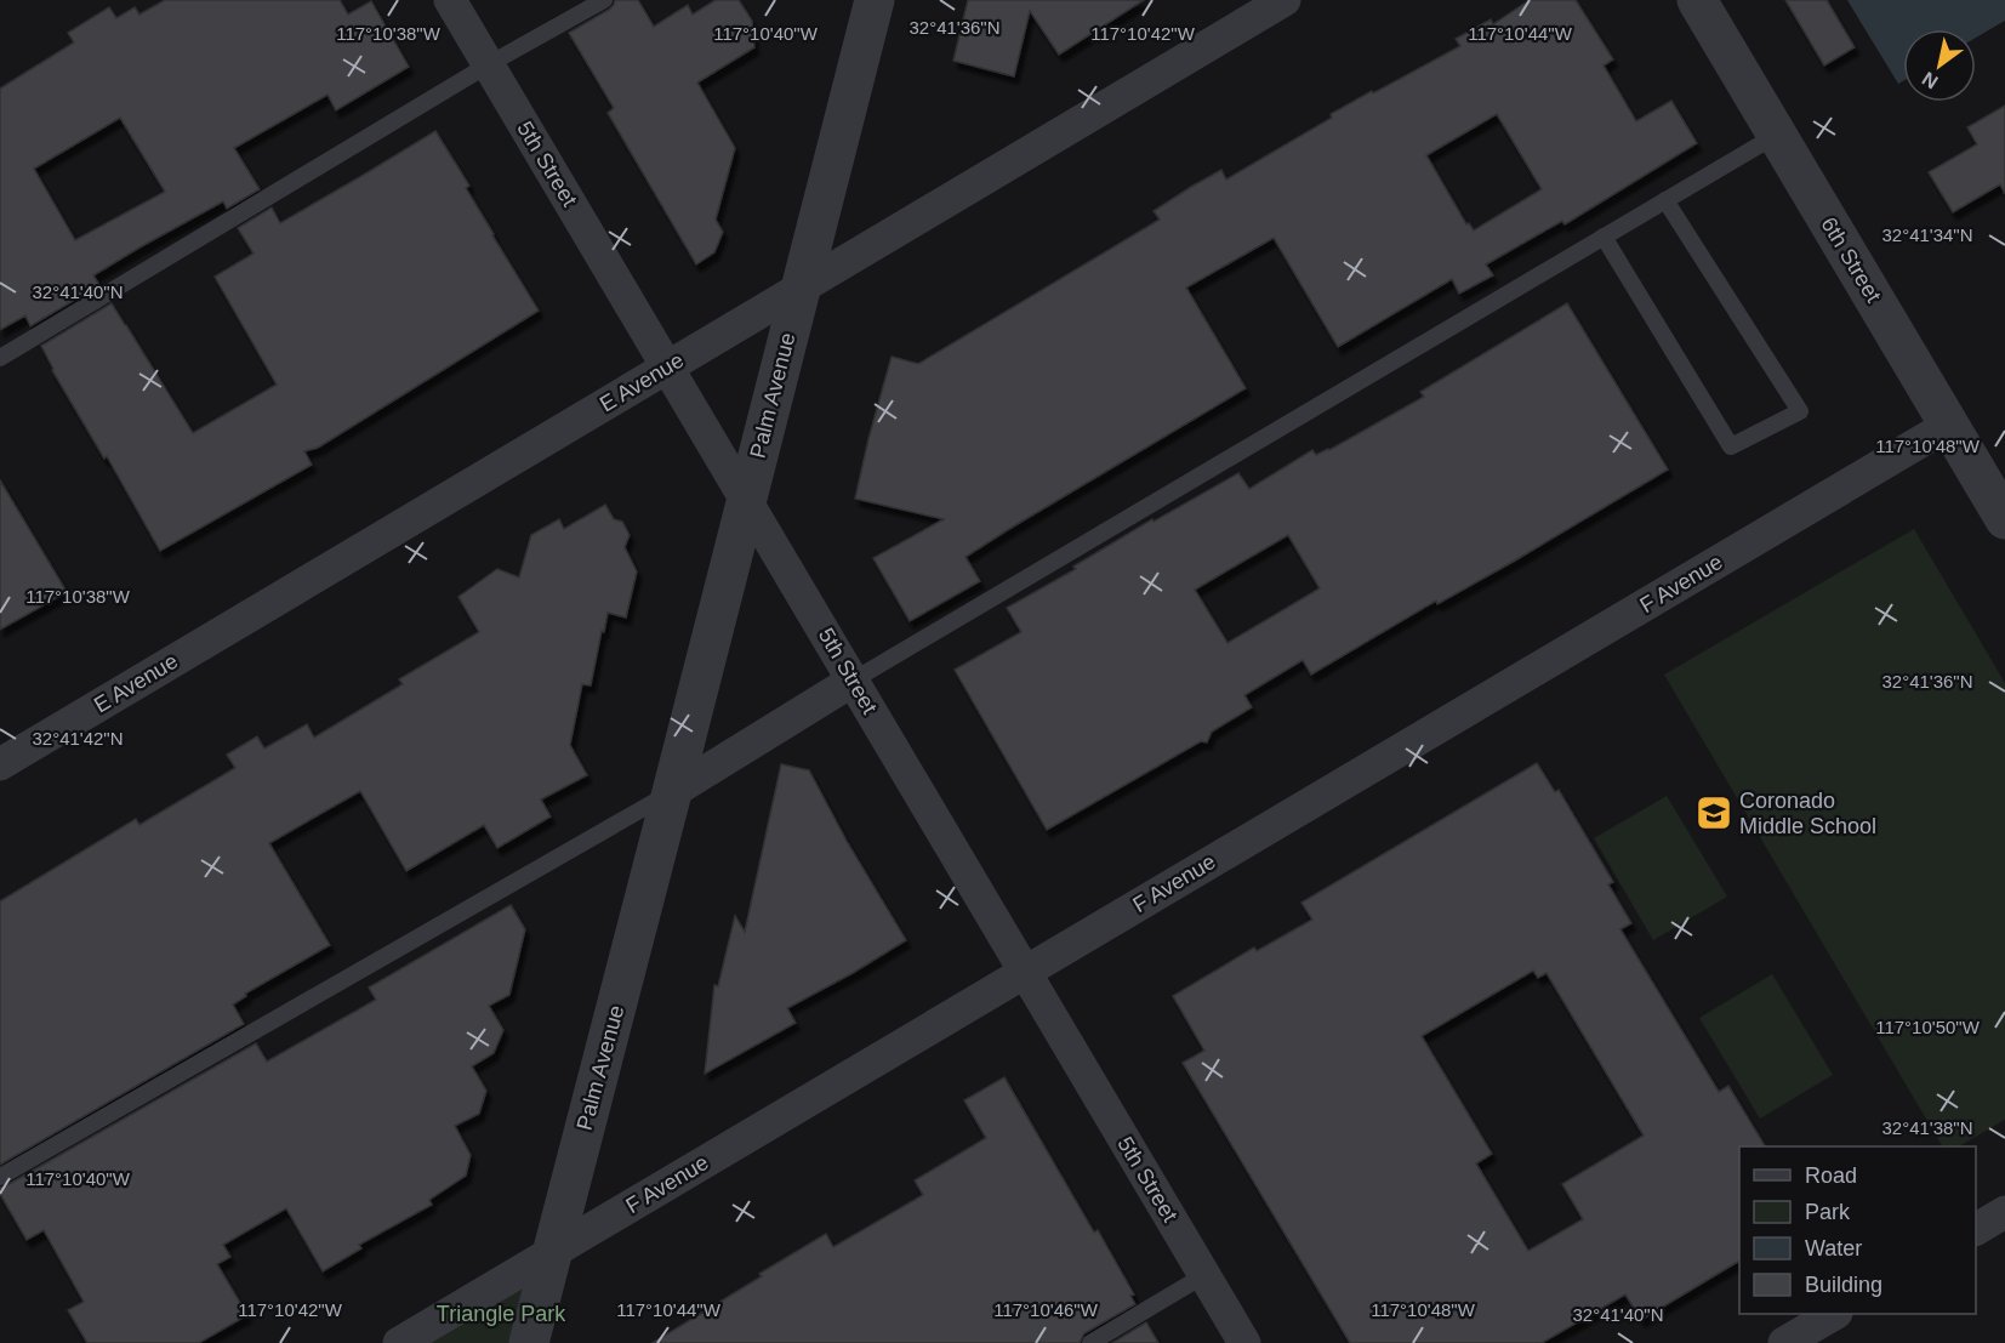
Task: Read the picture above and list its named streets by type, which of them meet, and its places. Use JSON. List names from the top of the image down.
{
  "streets": {
    "street": [
      "5th Street",
      "6th Street",
      "E Avenue",
      "Palm Avenue",
      "F Avenue"
    ]
  },
  "crossings": [
    ["5th Street", "E Avenue"],
    ["5th Street", "Palm Avenue"],
    ["5th Street", "F Avenue"],
    ["6th Street", "F Avenue"],
    ["E Avenue", "Palm Avenue"],
    ["Palm Avenue", "F Avenue"]
  ],
  "parks": ["Triangle Park"],
  "places": {
    "school or university": ["Coronado Middle School"]
  },
  "legend": [
    "Road",
    "Park",
    "Water",
    "Building"
  ],
  "north": "bottom left",
  "coordinates": [
    "32°41'36\"N",
    "117°10'38\"W",
    "117°10'40\"W",
    "117°10'42\"W",
    "117°10'44\"W",
    "32°41'34\"N",
    "32°41'40\"N",
    "117°10'48\"W",
    "32°41'42\"N",
    "117°10'50\"W",
    "32°41'38\"N",
    "117°10'46\"W"
  ]
}
